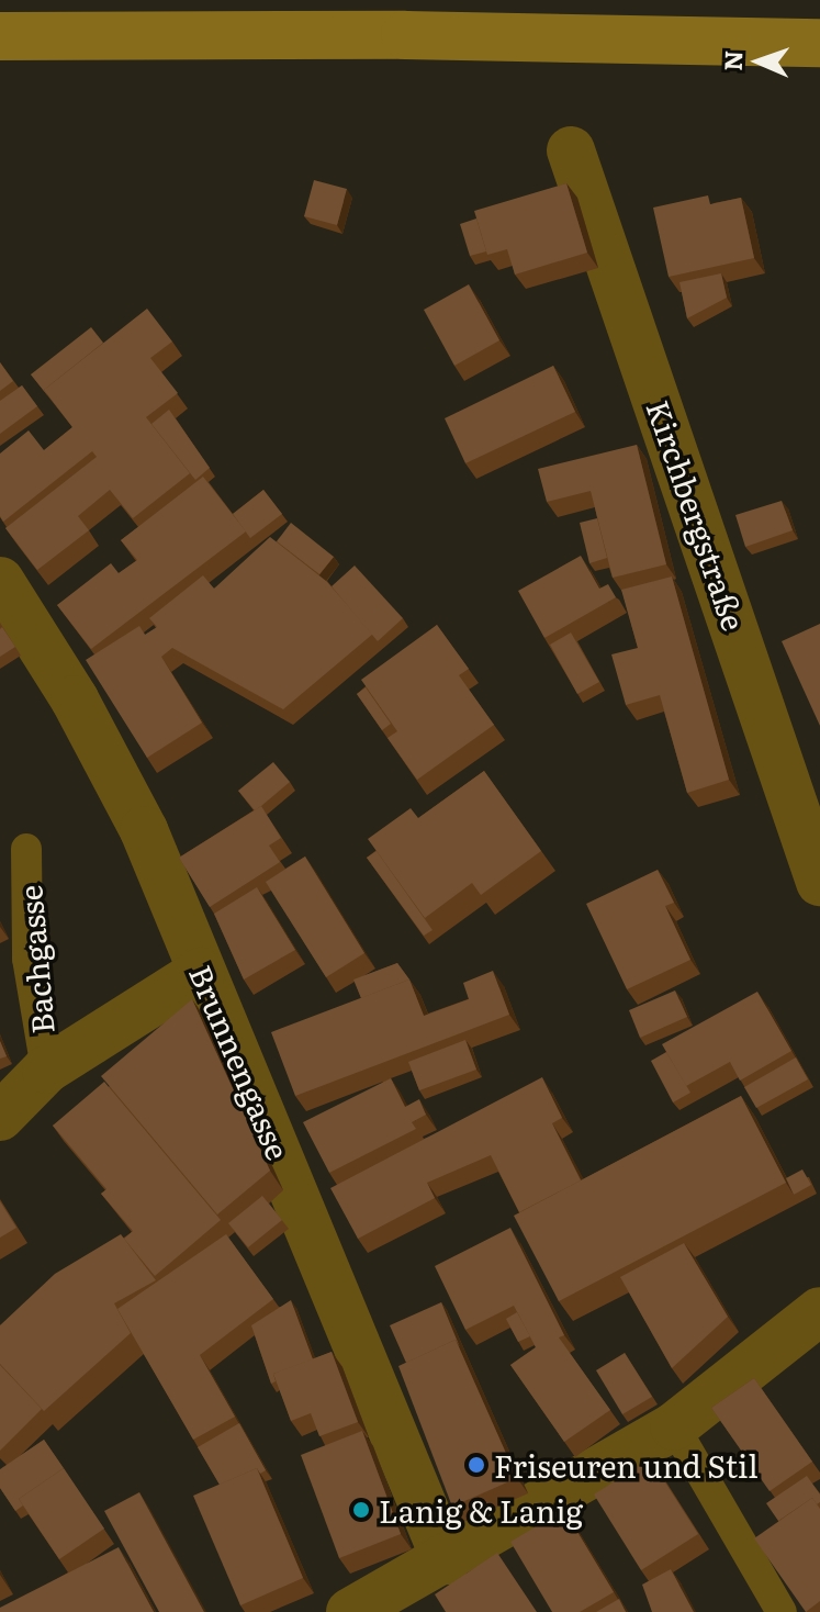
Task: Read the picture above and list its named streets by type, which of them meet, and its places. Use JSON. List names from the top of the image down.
{
  "streets": {
    "street": ["Kirchbergstraße", "Bachgasse", "Brunnengasse"]
  },
  "crossings": [
    ["Bachgasse", "Brunnengasse"]
  ],
  "places": ["Friseuren und Stil", "Lanig & Lanig"],
  "north": "left"
}
